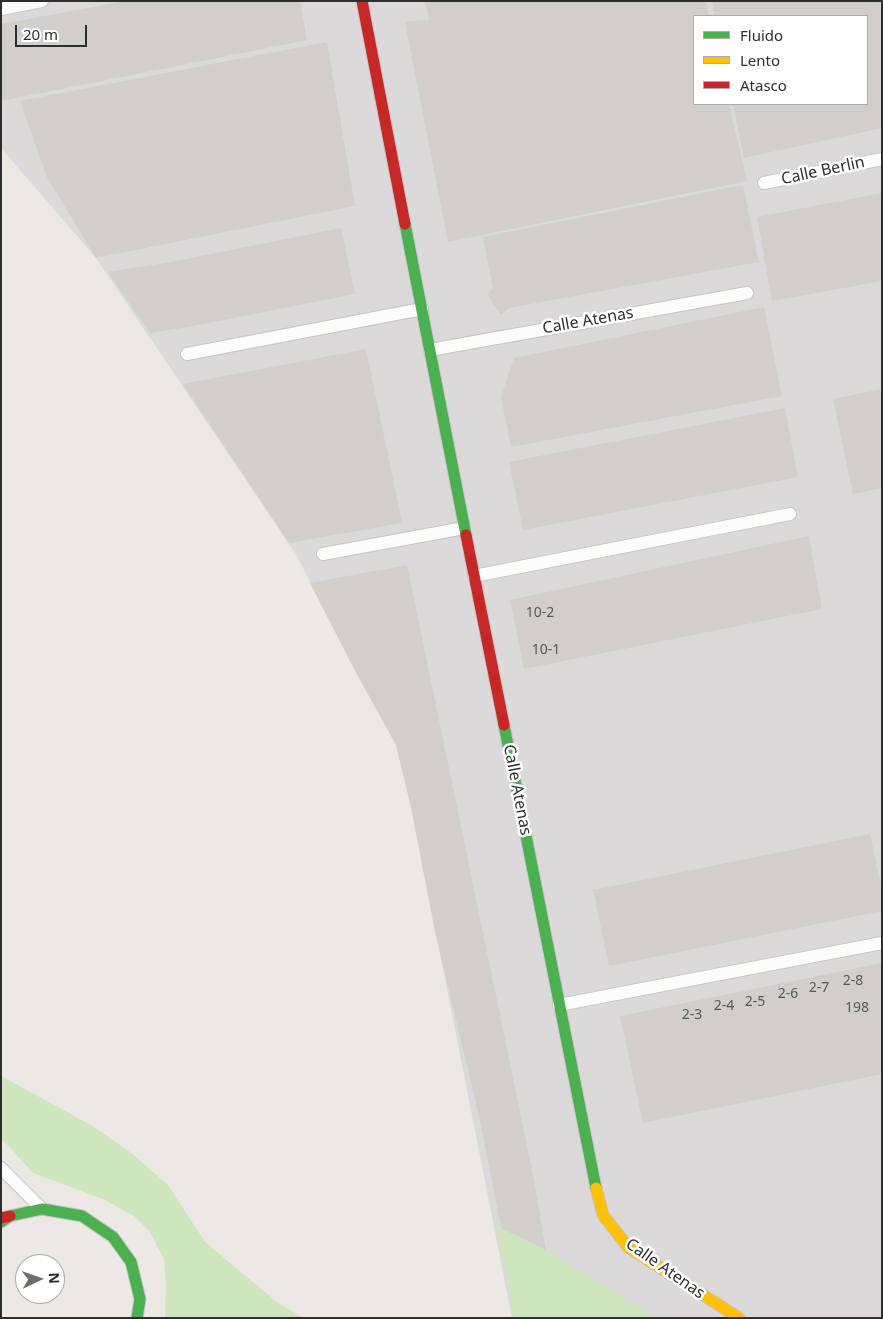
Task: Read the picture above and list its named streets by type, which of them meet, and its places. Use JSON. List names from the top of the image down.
{
  "streets": {
    "street": ["Calle Atenas"],
    "lane": ["Calle Berlin"]
  },
  "house_numbers": [
    "10-2",
    "10-1",
    "2-8",
    "2-7",
    "2-6",
    "2-5",
    "2-4",
    "198",
    "2-3"
  ],
  "legend": ["Fluido", "Lento", "Atasco"],
  "scale_bar": "20 m",
  "north": "right"
}
